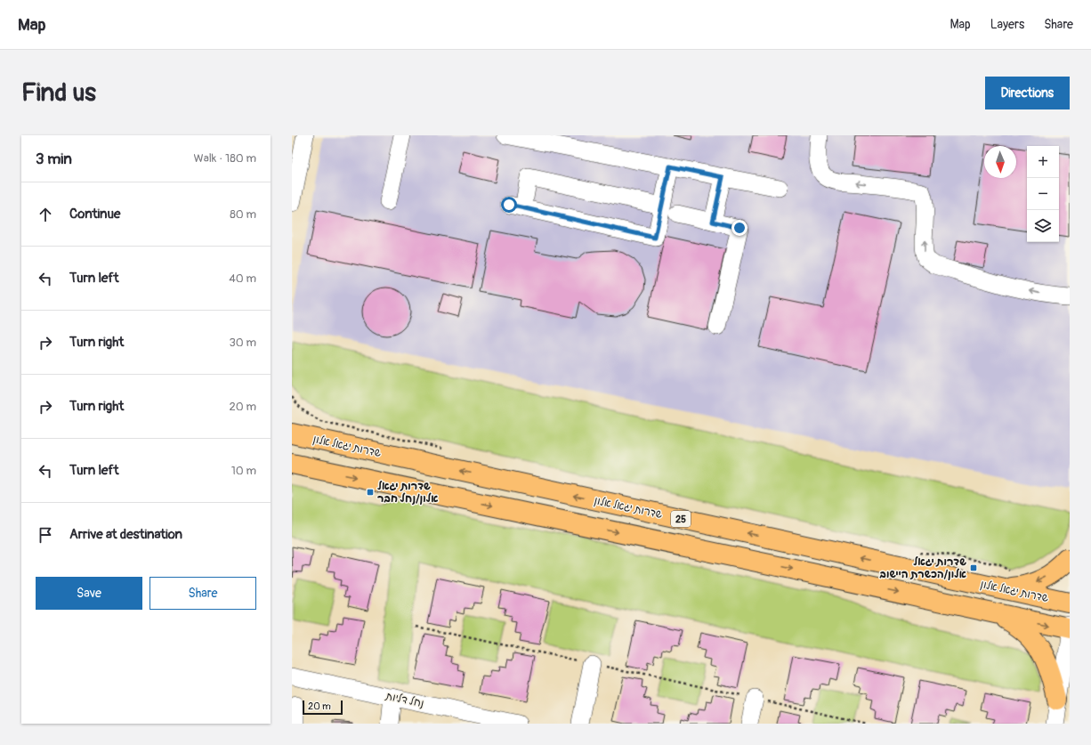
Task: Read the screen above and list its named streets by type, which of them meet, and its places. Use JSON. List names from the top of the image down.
{
  "streets": {
    "highway": ["שדרות יגאל אלון", "25"],
    "street": ["נחל דליות"]
  },
  "places": {
    "transit": ["שדרות יגאל אלון/נחל חבר", "שדרות יגאל אלון/הכשרת היישוב"]
  },
  "scale_bar": "20 m",
  "north": "bottom",
  "page": {
    "header": "Map",
    "nav": ["Map", "Layers", "Share"],
    "buttons": [
      "Directions",
      ["Save", "Share"]
    ],
    "title": "Find us",
    "heading": ["3 min", "Walk · 180 m"],
    "map_buttons": ["+", "−"],
    "list": [
      ["Continue", "80 m"],
      ["Turn left", "40 m"],
      ["Turn right", "30 m"],
      ["Turn right", "20 m"],
      ["Turn left", "10 m"],
      "Arrive at destination"
    ],
    "scale": "20 m"
  }
}
